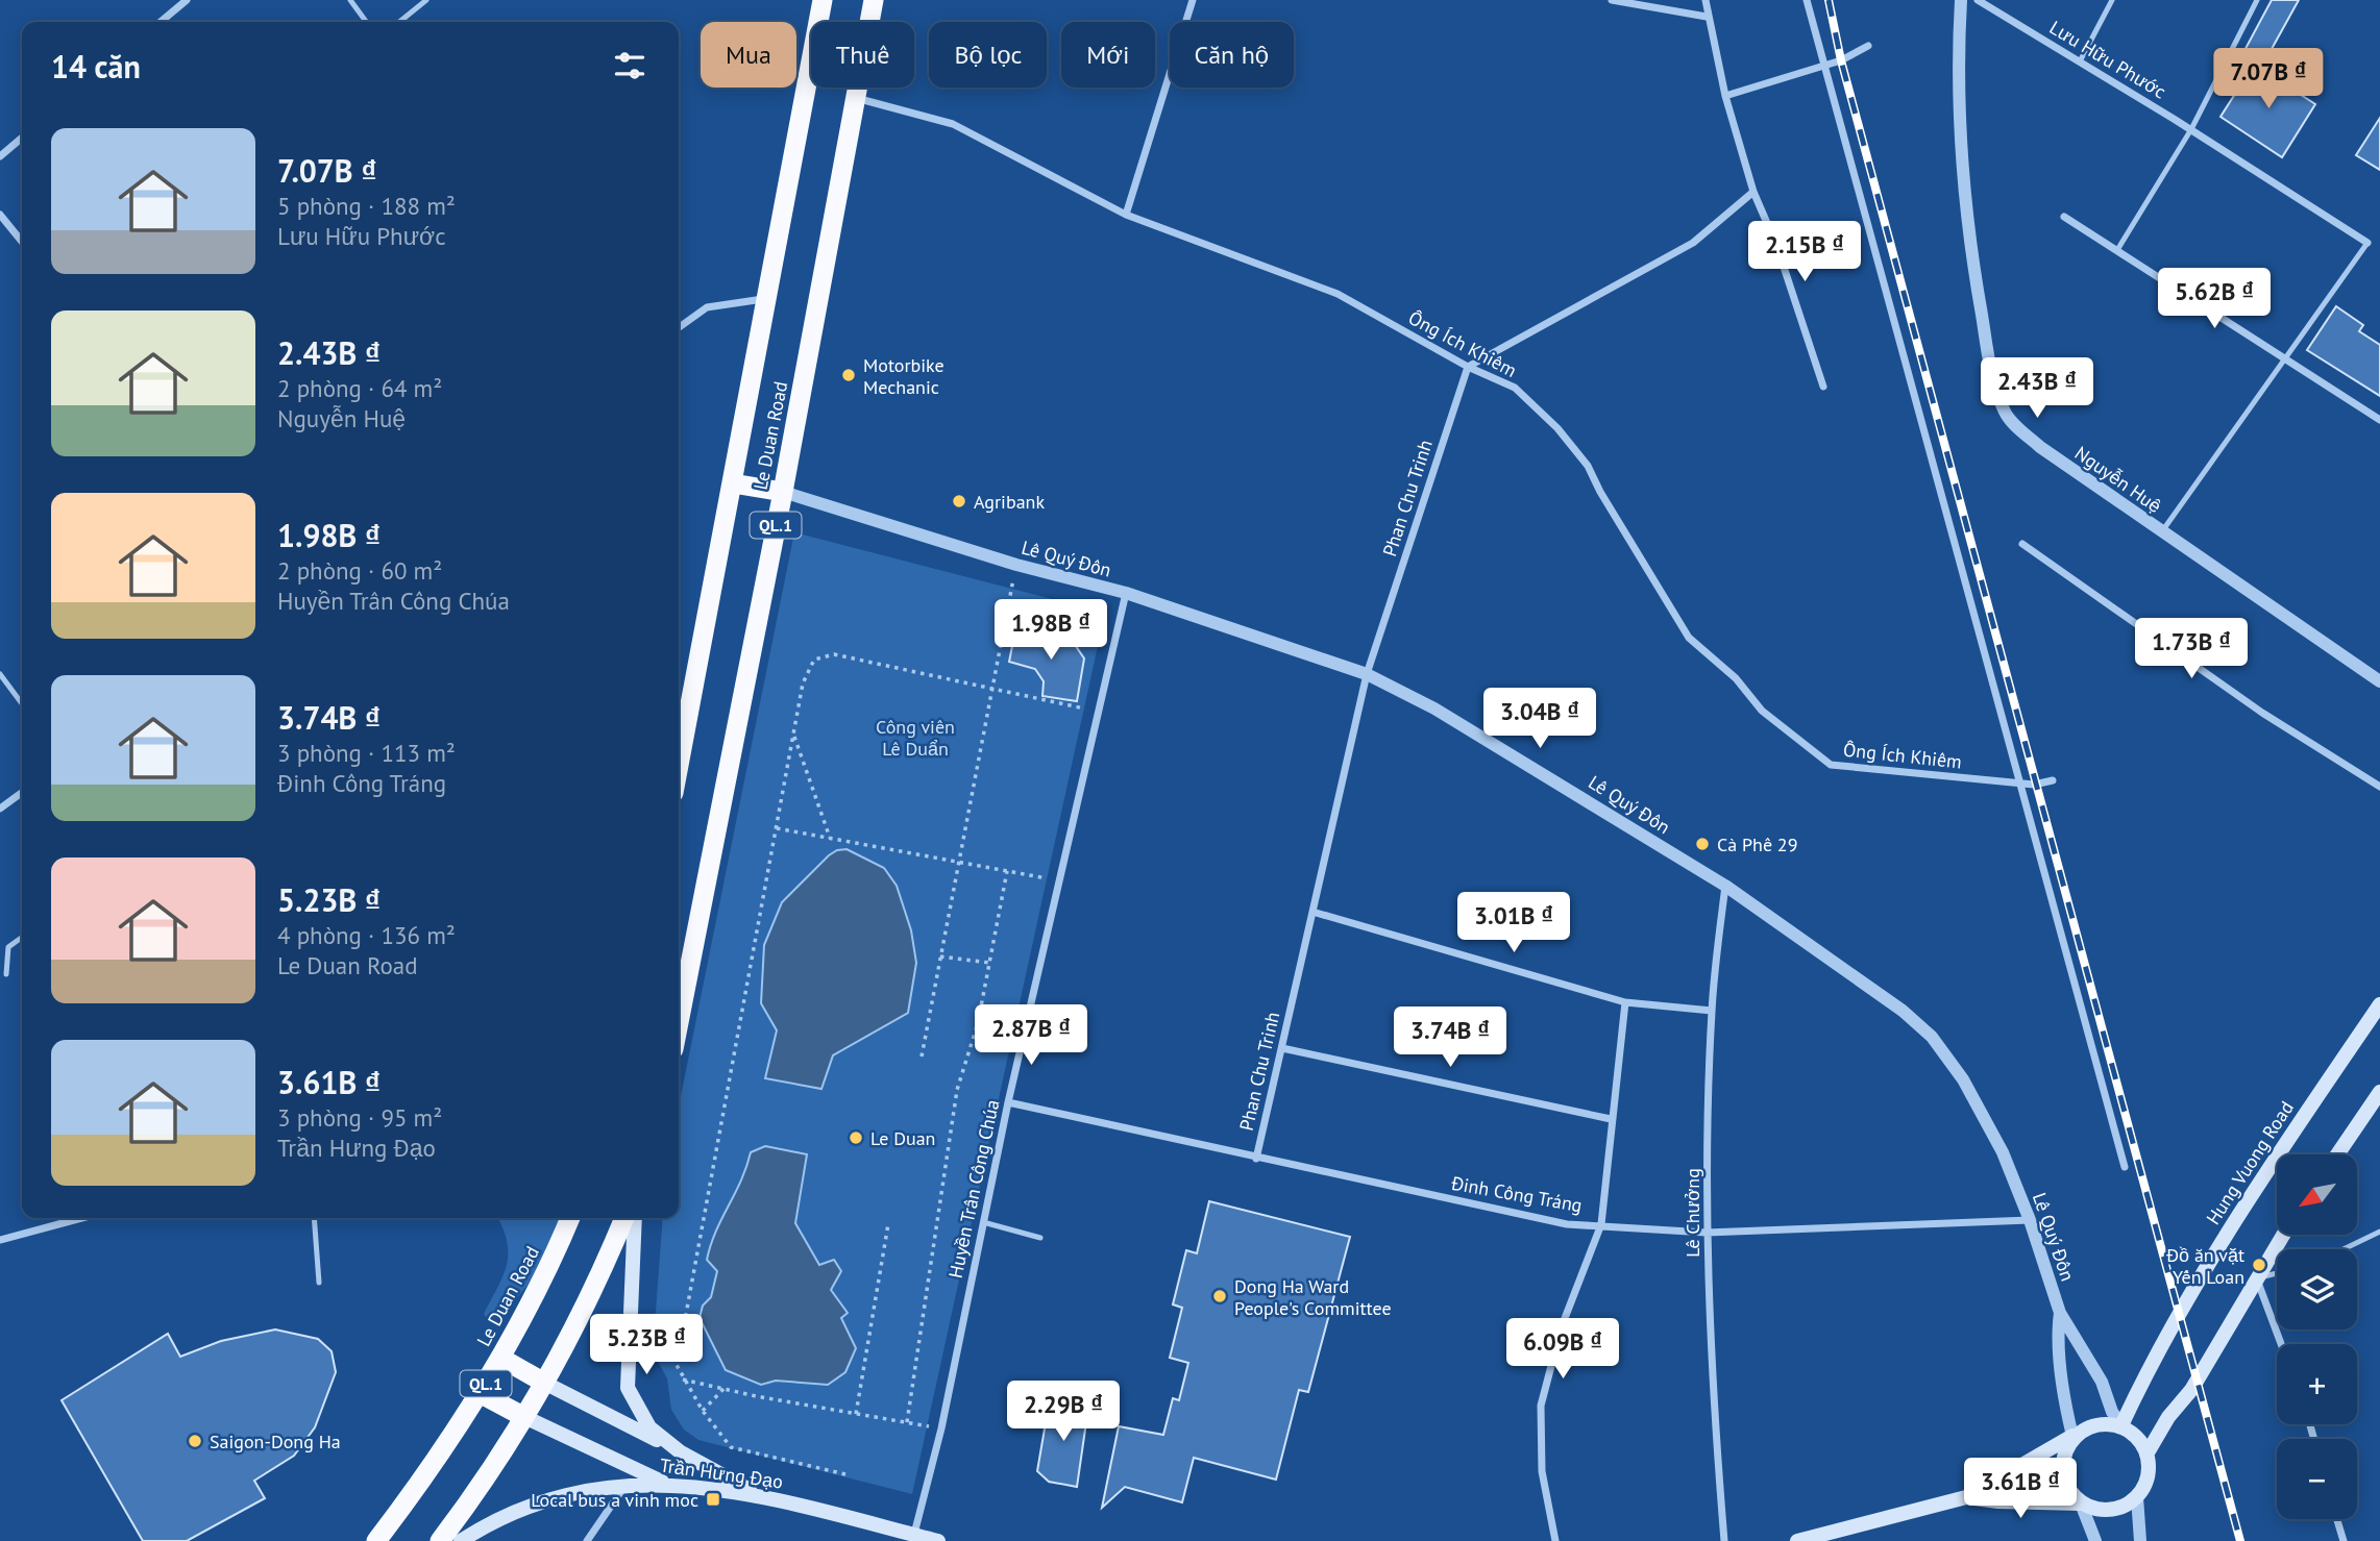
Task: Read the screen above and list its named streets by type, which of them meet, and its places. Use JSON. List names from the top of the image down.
{
  "streets": {
    "highway": ["Le Duan Road", "QL.1"],
    "main road": ["Hung Vuong Road", "Trần Hưng Đạo"],
    "street": [
      "Lưu Hữu Phước",
      "Ông Ích Khiêm",
      "Nguyễn Huệ",
      "Phan Chu Trinh",
      "Lê Quý Đôn",
      "Huyền Trân Công Chúa",
      "Đinh Công Tráng",
      "Lê Chưởng"
    ]
  },
  "crossings": [
    ["Ông Ích Khiêm", "Le Duan Road"],
    ["Ông Ích Khiêm", "Phan Chu Trinh"],
    ["Le Duan Road", "Lê Quý Đôn"],
    ["Phan Chu Trinh", "Lê Quý Đôn"],
    ["Phan Chu Trinh", "Đinh Công Tráng"],
    ["Lê Quý Đôn", "Hung Vuong Road"],
    ["Lê Quý Đôn", "Huyền Trân Công Chúa"],
    ["Lê Quý Đôn", "Đinh Công Tráng"],
    ["Lê Quý Đôn", "Lê Chưởng"],
    ["Huyền Trân Công Chúa", "Đinh Công Tráng"],
    ["Huyền Trân Công Chúa", "Trần Hưng Đạo"],
    ["Đinh Công Tráng", "Lê Chưởng"]
  ],
  "parks": ["Công viên Lê Duẩn"],
  "places": {
    "other": [
      "Motorbike Mechanic",
      "Agribank",
      "Cà Phê 29",
      "Le Duan",
      "Đồ ăn vặt Yến Loan",
      "Dong Ha Ward People's Committee",
      "Saigon-Dong Ha"
    ],
    "transit": ["Local bus a vinh moc"]
  },
  "north": "bottom left",
  "page": {
    "chip": [
      "Mua",
      "Thuê",
      "Bộ lọc",
      "Mới",
      "Căn hộ"
    ],
    "heading": "14 căn",
    "price": [
      "7.07B ₫",
      "2.15B ₫",
      "5.62B ₫",
      "2.43B ₫",
      "1.98B ₫",
      "1.73B ₫",
      "3.04B ₫",
      "3.01B ₫",
      "2.87B ₫",
      "3.74B ₫",
      "5.23B ₫",
      "6.09B ₫",
      "2.29B ₫",
      "3.61B ₫"
    ],
    "list": [
      {
        "name": "7.07B ₫",
        "note": "5 phòng · 188 m² · Lưu Hữu Phước"
      },
      {
        "name": "2.43B ₫",
        "note": "2 phòng · 64 m² · Nguyễn Huệ"
      },
      {
        "name": "1.98B ₫",
        "note": "2 phòng · 60 m² · Huyền Trân Công Chúa"
      },
      {
        "name": "3.74B ₫",
        "note": "3 phòng · 113 m² · Đinh Công Tráng"
      },
      {
        "name": "5.23B ₫",
        "note": "4 phòng · 136 m² · Le Duan Road"
      },
      {
        "name": "3.61B ₫",
        "note": "3 phòng · 95 m² · Trần Hưng Đạo"
      }
    ],
    "map_buttons": ["+", "−"]
  }
}
